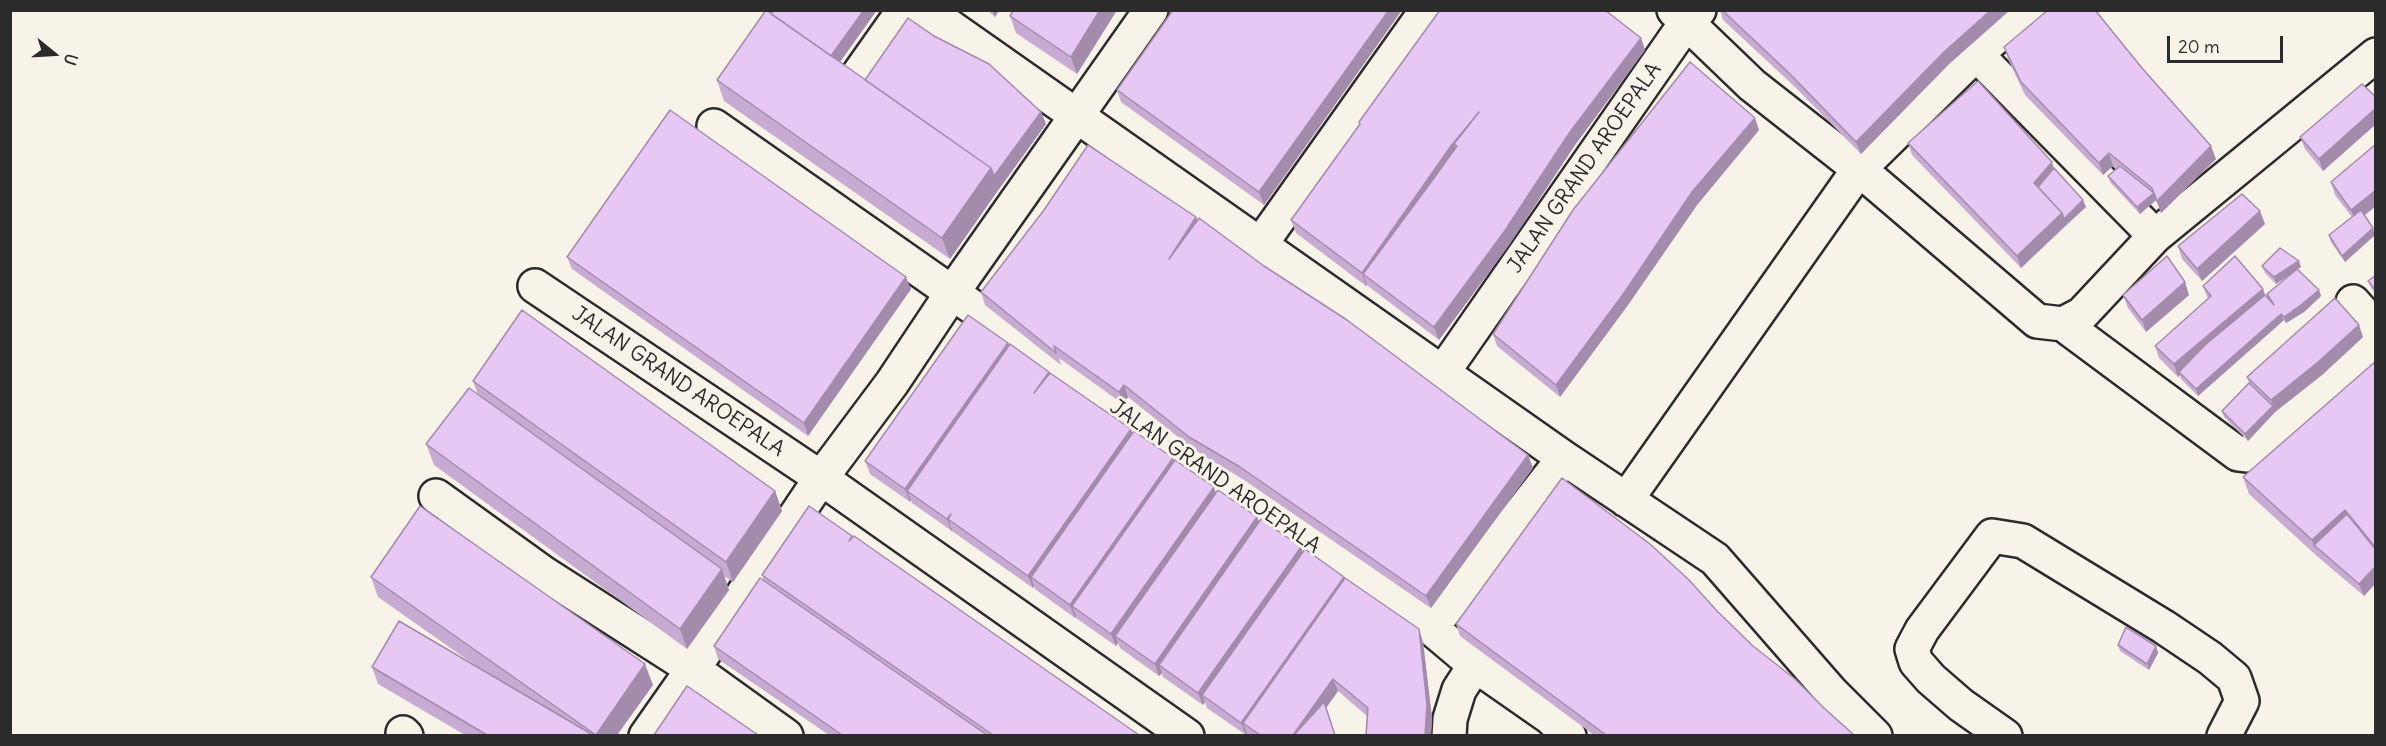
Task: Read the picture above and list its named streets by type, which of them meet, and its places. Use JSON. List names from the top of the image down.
{
  "streets": {
    "street": ["JALAN GRAND AROEPALA"]
  },
  "scale_bar": "20 m",
  "north": "right"
}
